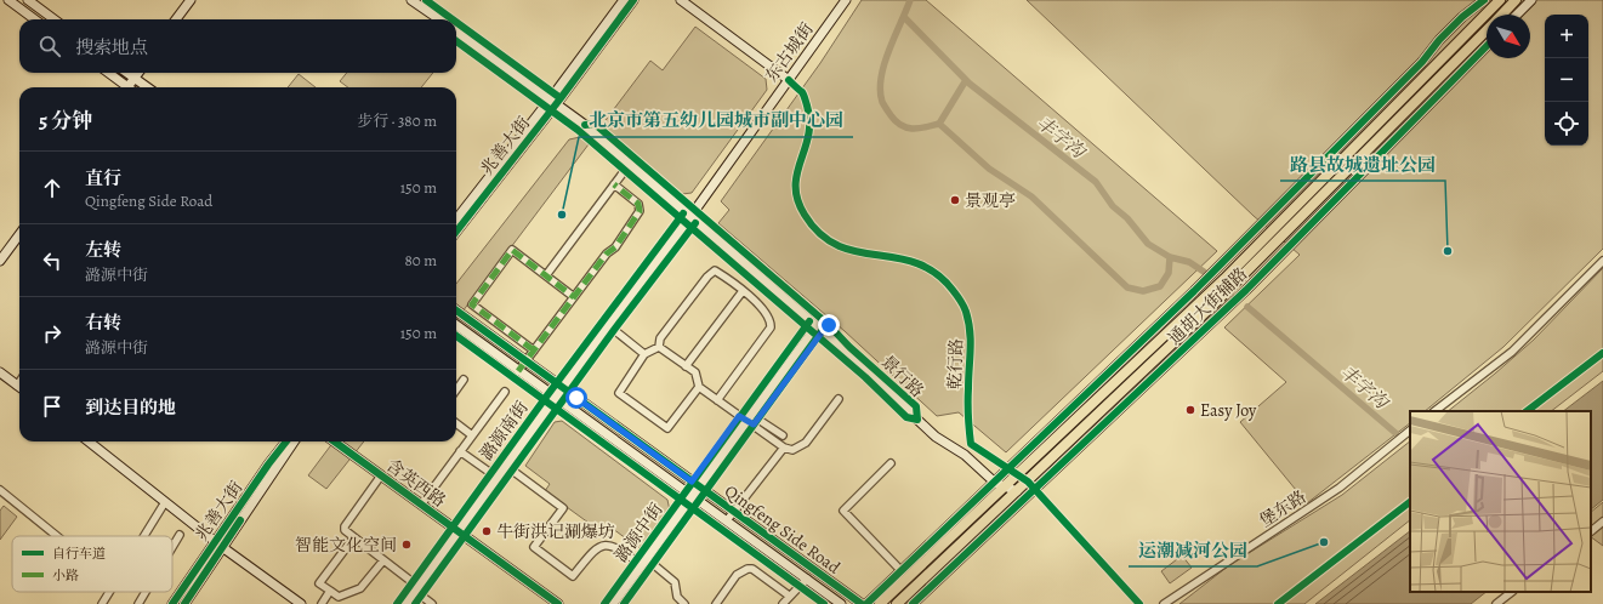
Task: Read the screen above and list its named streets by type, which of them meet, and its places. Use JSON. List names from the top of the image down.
{
  "streets": {
    "street": [
      "东古城街",
      "兆善大街",
      "通胡大街辅路",
      "景行路",
      "潞源南街",
      "含英西路",
      "堡东路",
      "Qingfeng Side Road",
      "潞源中街"
    ],
    "cycle path": ["乾行路"]
  },
  "crossings": [
    ["东古城街", "景行路"],
    ["东古城街", "潞源南街"],
    ["兆善大街", "景行路"],
    ["通胡大街辅路", "景行路"],
    ["景行路", "潞源南街"],
    ["景行路", "潞源中街"],
    ["潞源南街", "含英西路"],
    ["潞源南街", "Qingfeng Side Road"],
    ["Qingfeng Side Road", "潞源中街"]
  ],
  "water": ["丰字沟"],
  "places": [
    "景观亭",
    "北京市第五幼儿园城市副中心园",
    "路县故城遗址公园",
    "Easy Joy",
    "牛街洪记涮爆坊",
    "运潮减河公园",
    "智能文化空间"
  ],
  "legend": ["自行车道", "小路"],
  "north": "bottom right",
  "page": {
    "map_buttons": ["+", "−"],
    "search": "搜索地点",
    "heading": ["5 分钟", "步行 · 380 m"],
    "list": [
      ["直行", "Qingfeng Side Road", "150 m"],
      ["左转", "潞源中街", "80 m"],
      ["右转", "潞源中街", "150 m"],
      "到达目的地"
    ]
  }
}
